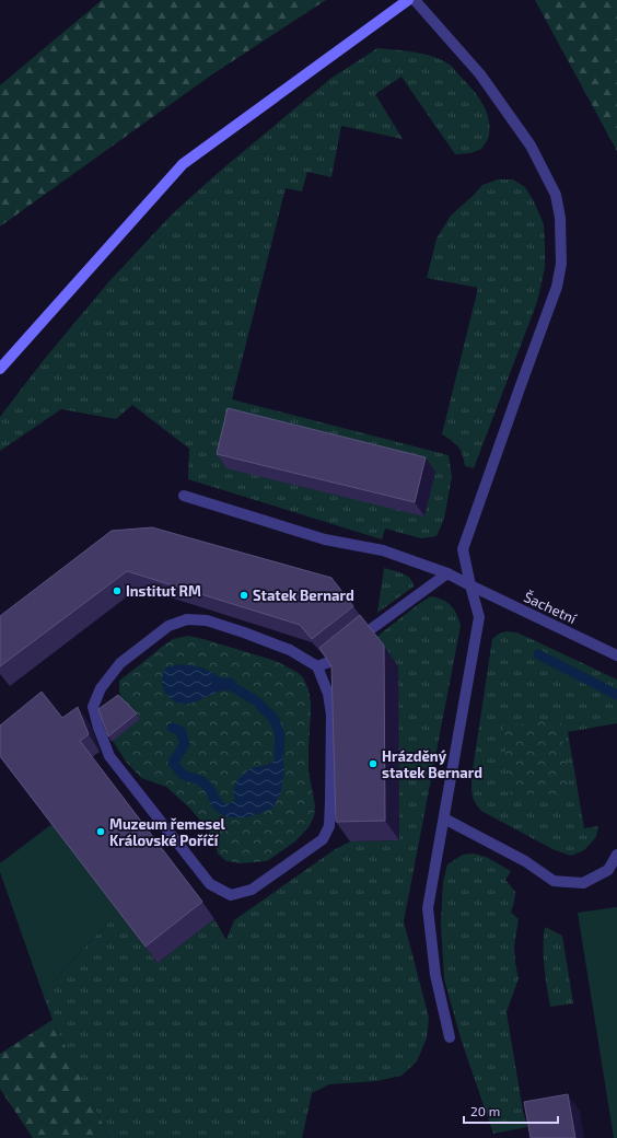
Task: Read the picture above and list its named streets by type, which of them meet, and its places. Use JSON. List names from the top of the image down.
{
  "streets": {
    "street": ["Šachetní"]
  },
  "places": [
    "Institut RM",
    "Statek Bernard",
    "Hrázděný statek Bernard",
    "Muzeum řemesel Královské Poříčí"
  ],
  "scale_bar": "20 m"
}
